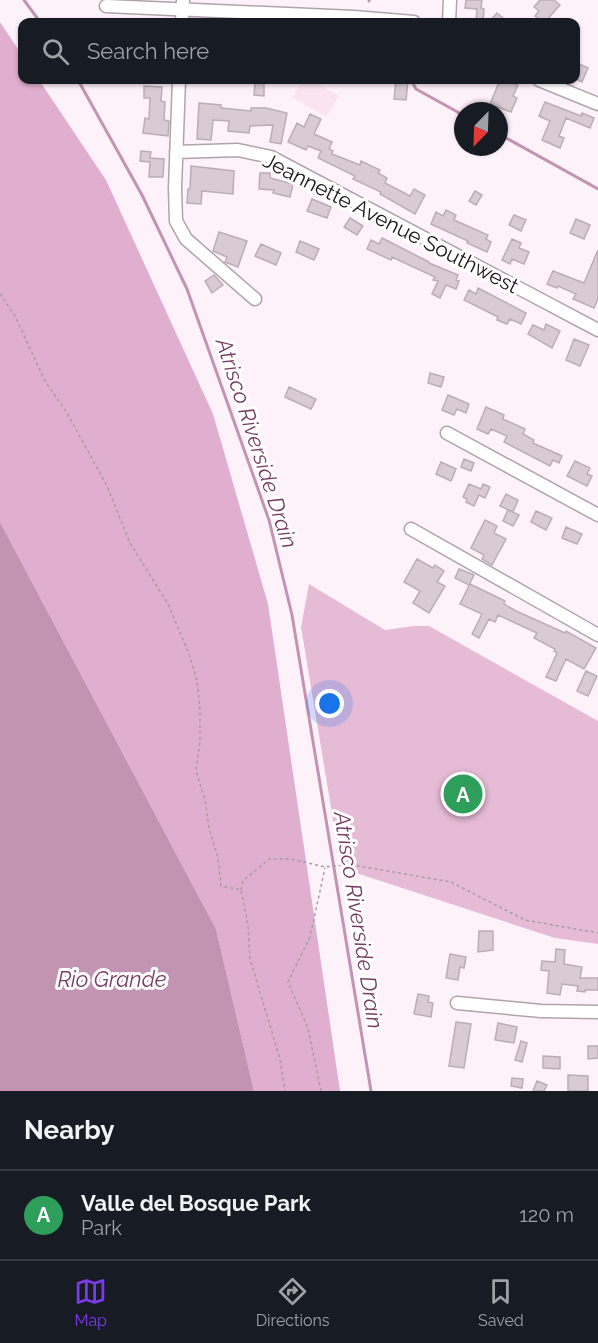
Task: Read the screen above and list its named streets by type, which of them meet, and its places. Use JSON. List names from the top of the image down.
{
  "streets": {
    "street": ["Jeannette Avenue Southwest"]
  },
  "water": ["Atrisco Riverside Drain", "Rio Grande"],
  "north": "bottom left",
  "page": {
    "search": "Search here",
    "pins": "A",
    "heading": "Nearby",
    "list": [
      {
        "mark": "A",
        "name": "Valle del Bosque Park",
        "note": "Park",
        "value": "120 m"
      }
    ],
    "nav": ["Map", "Directions", "Saved"]
  }
}
